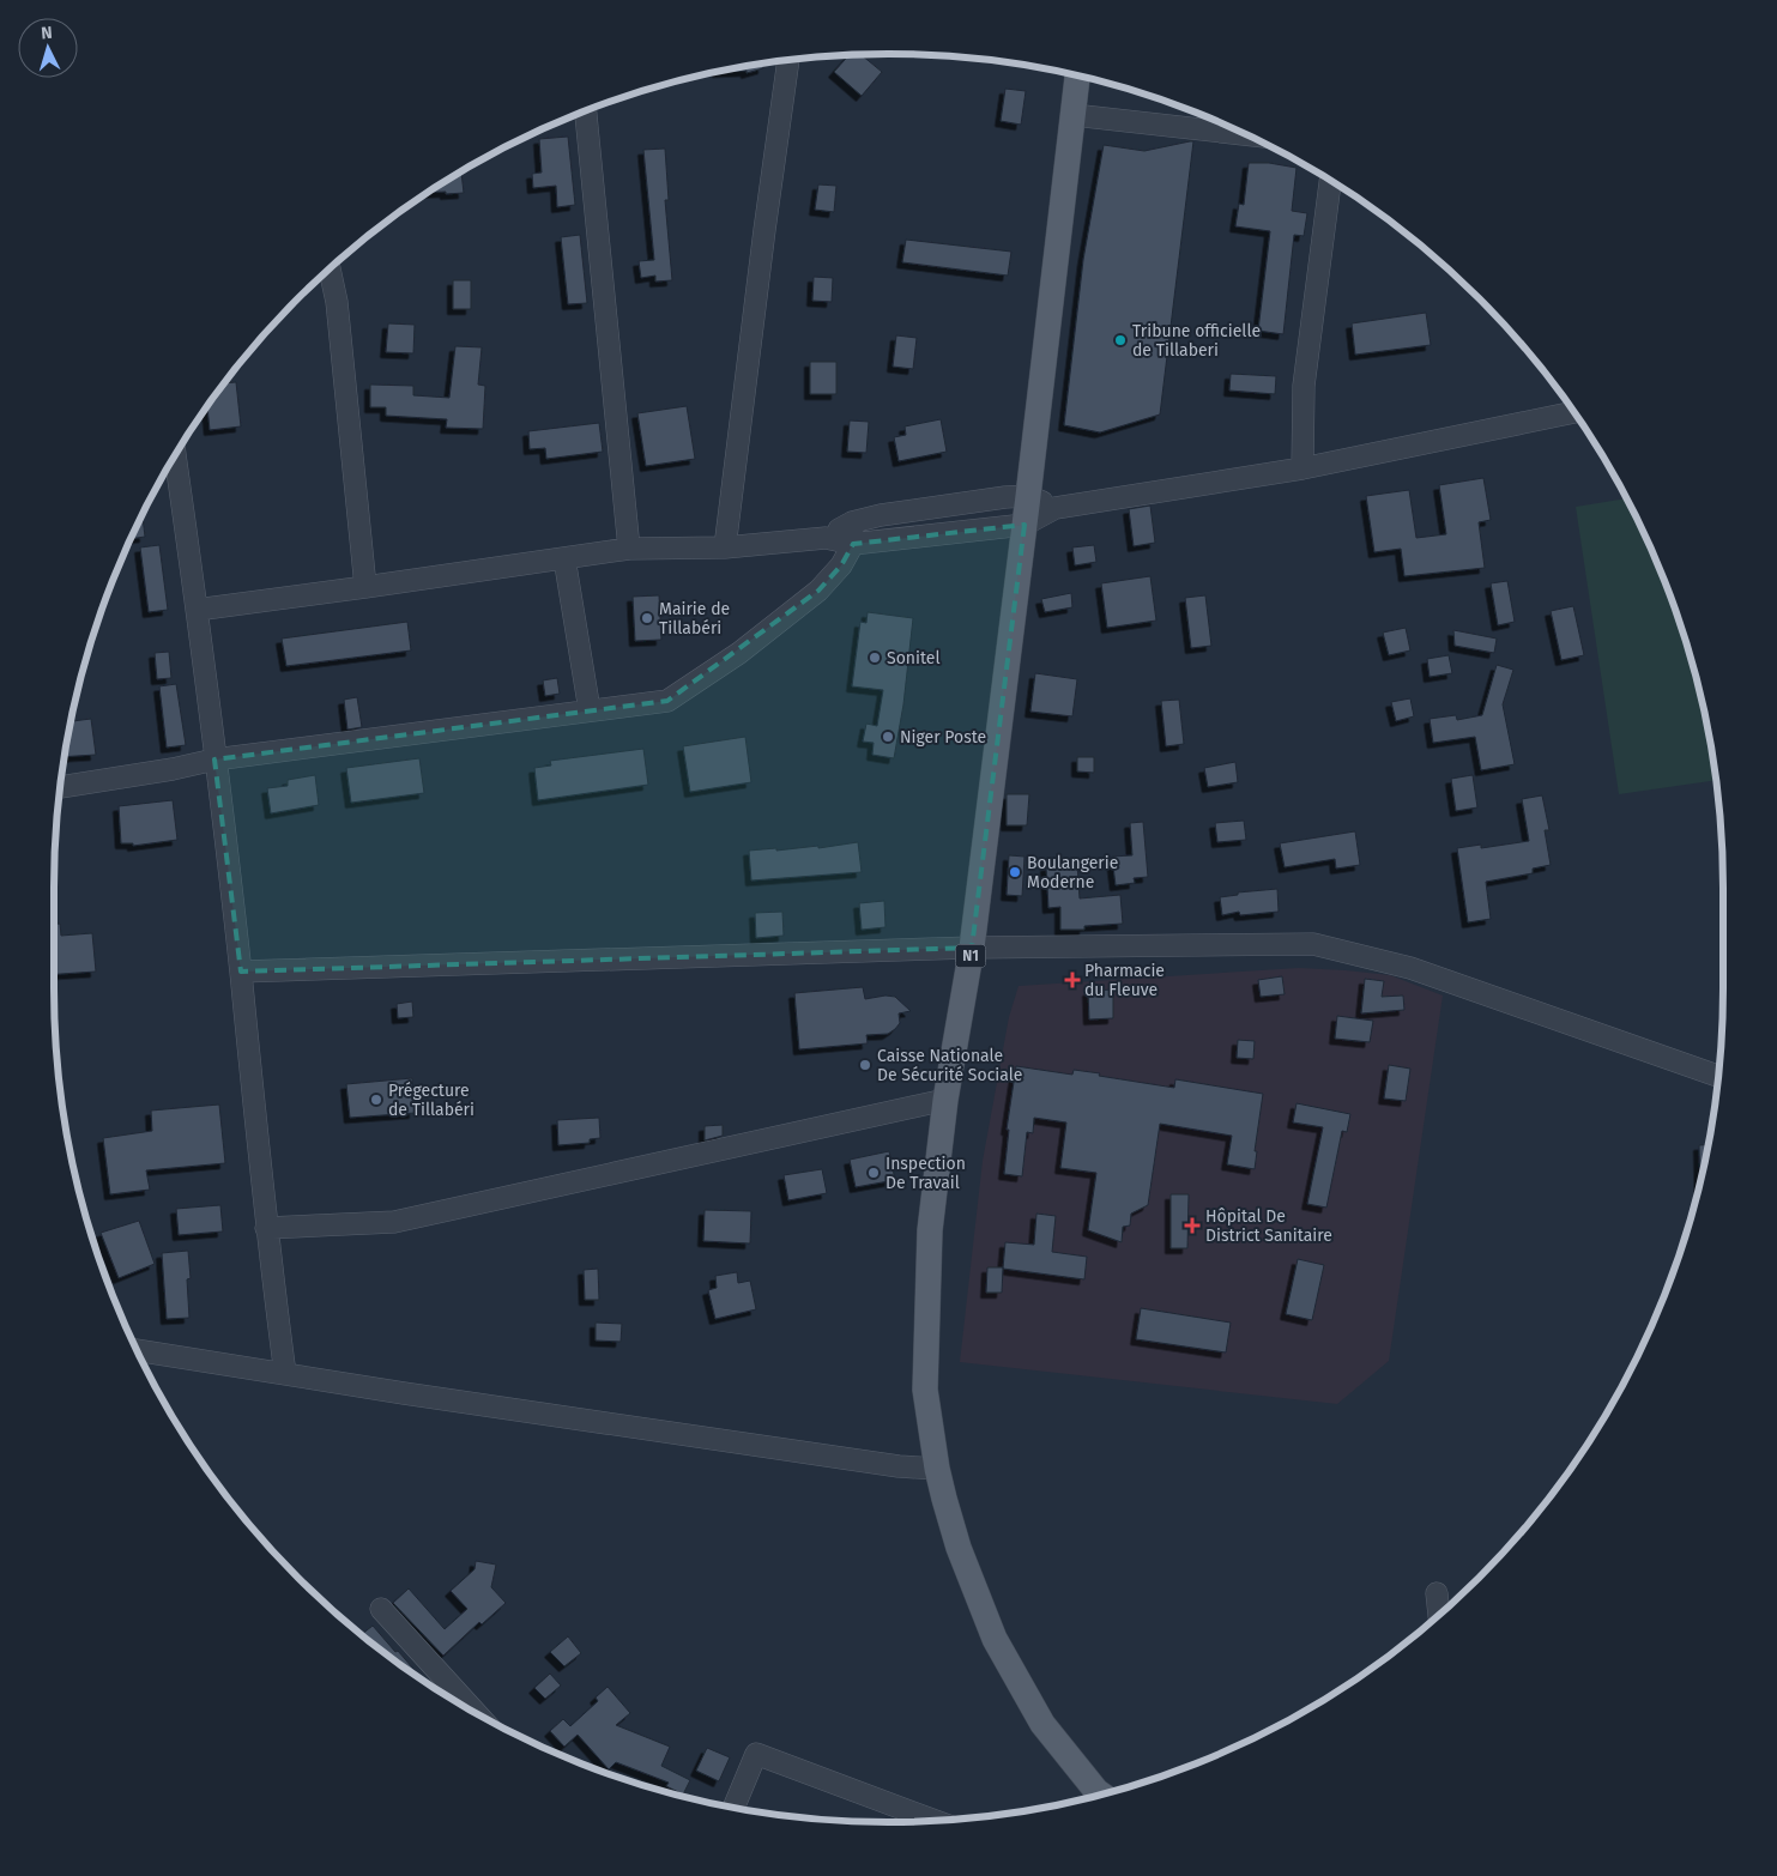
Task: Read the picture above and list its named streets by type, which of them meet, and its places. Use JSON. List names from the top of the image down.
{
  "streets": {
    "main road": ["N1"]
  },
  "places": {
    "other": [
      "Tribune officielle de Tillaberi",
      "Mairie de Tillabéri",
      "Sonitel",
      "Niger Poste",
      "Boulangerie Moderne",
      "Caisse Nationale De Sécurité Sociale",
      "Prégecture de Tillabéri",
      "Inspection De Travail"
    ],
    "health": ["Pharmacie du Fleuve", "Hôpital De District Sanitaire"]
  },
  "north": "top"
}
